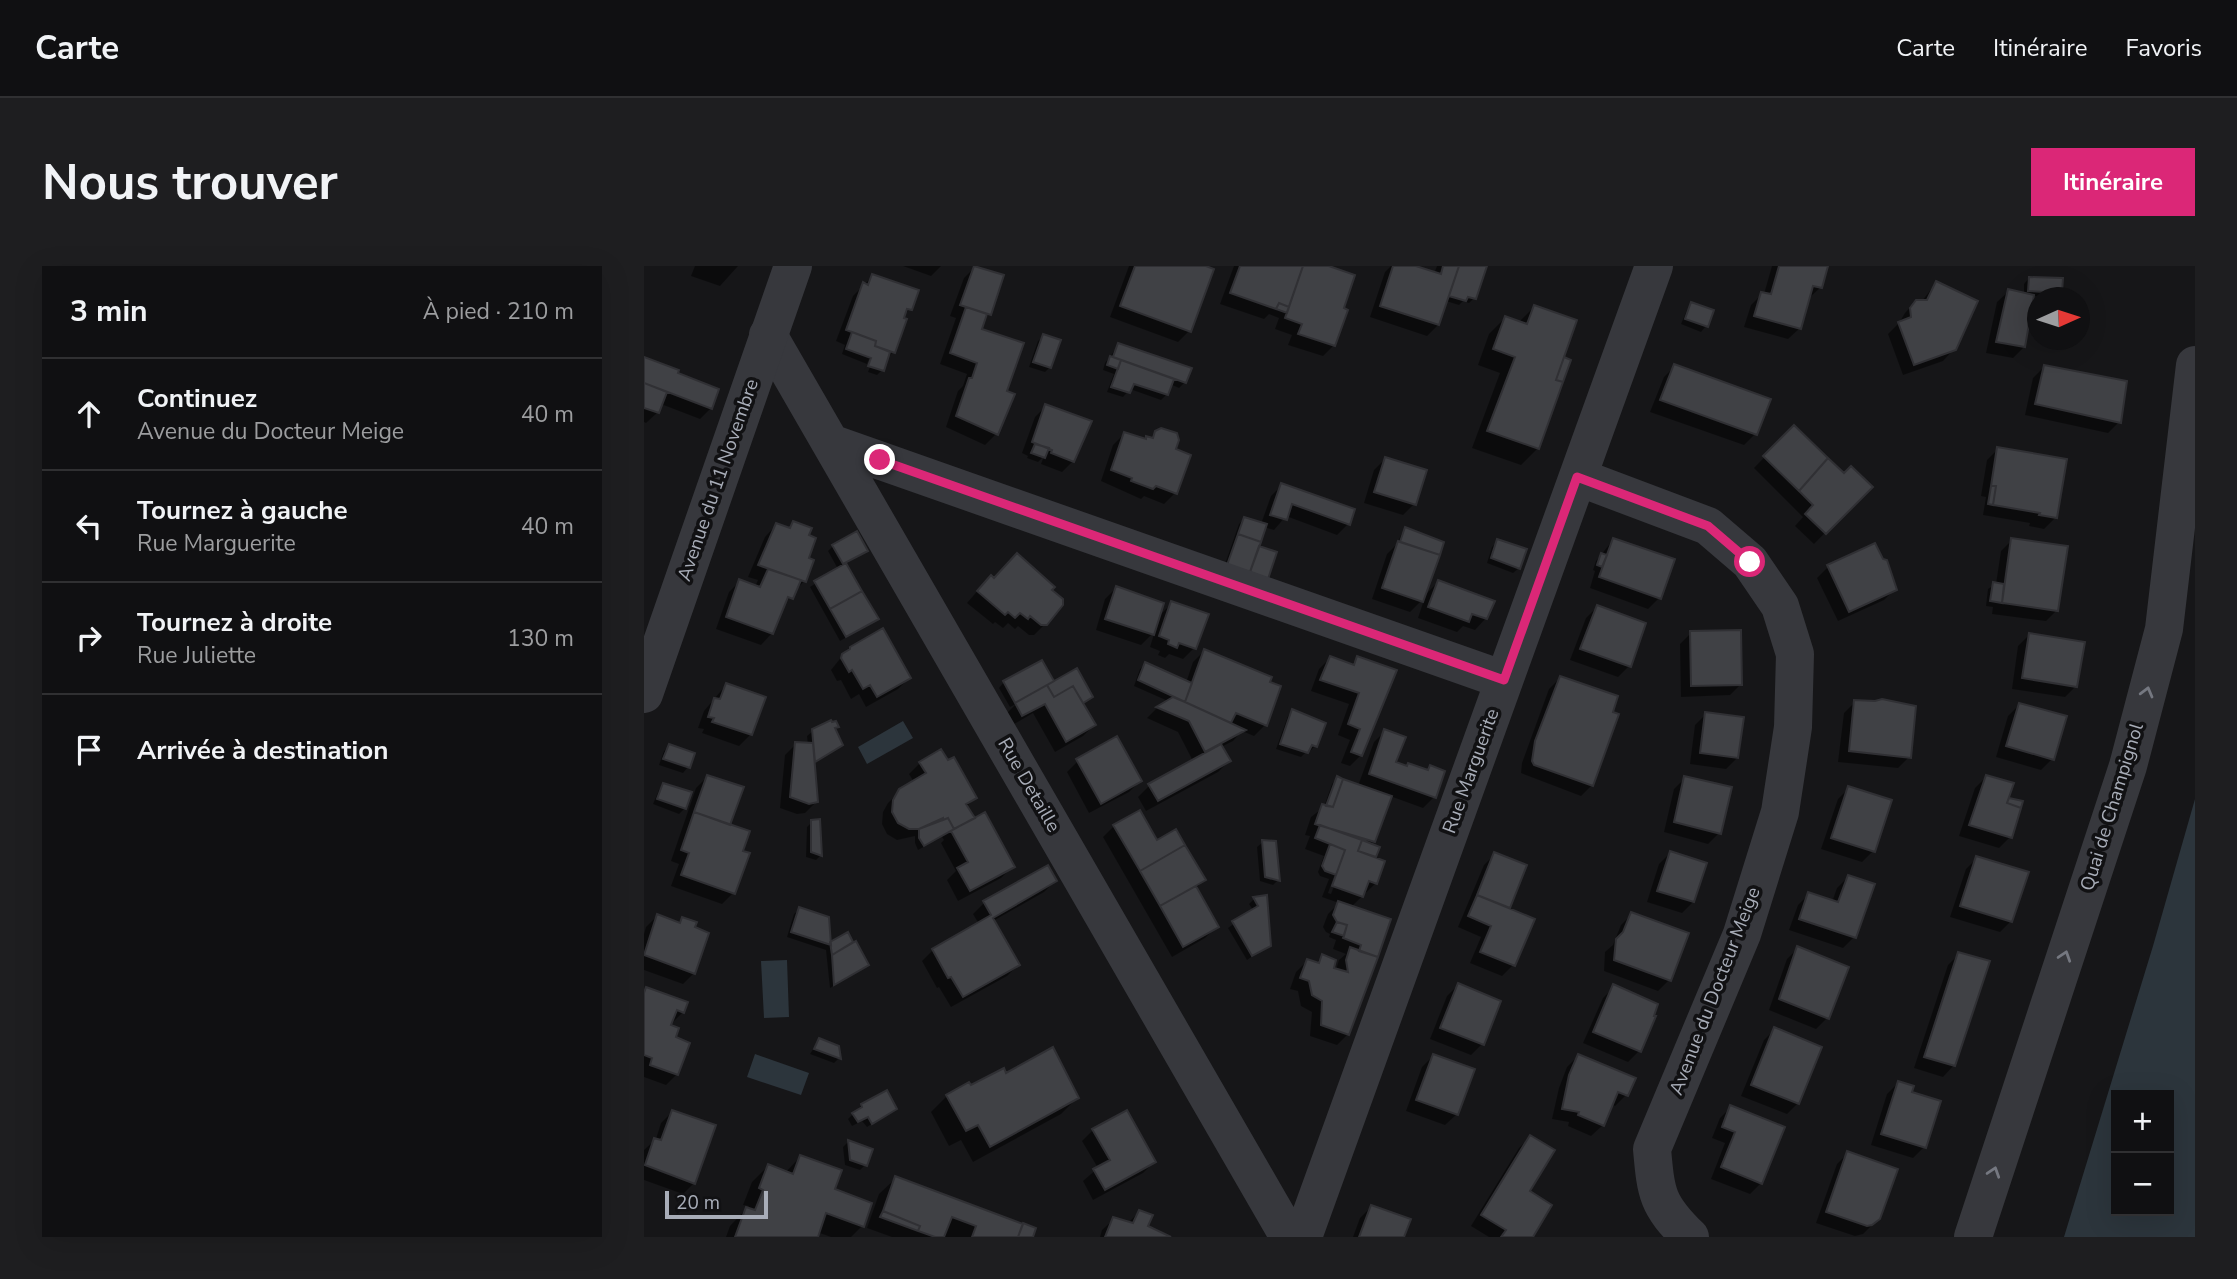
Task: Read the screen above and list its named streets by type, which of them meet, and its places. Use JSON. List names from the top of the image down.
{
  "streets": {
    "street": [
      "Avenue du 11 Novembre",
      "Rue Marguerite",
      "Rue Detaille",
      "Quai de Champignol",
      "Avenue du Docteur Meige"
    ]
  },
  "crossings": [
    ["Avenue du 11 Novembre", "Rue Detaille"],
    ["Rue Marguerite", "Avenue du Docteur Meige"]
  ],
  "one_way": ["Quai de Champignol"],
  "scale_bar": "20 m",
  "north": "right",
  "page": {
    "header": "Carte",
    "nav": ["Carte", "Itinéraire", "Favoris"],
    "buttons": "Itinéraire",
    "title": "Nous trouver",
    "heading": ["3 min", "À pied · 210 m"],
    "list": [
      ["Continuez", "Avenue du Docteur Meige", "40 m"],
      ["Tournez à gauche", "Rue Marguerite", "40 m"],
      ["Tournez à droite", "Rue Juliette", "130 m"],
      "Arrivée à destination"
    ],
    "map_buttons": ["+", "−"],
    "scale": "20 m"
  }
}
